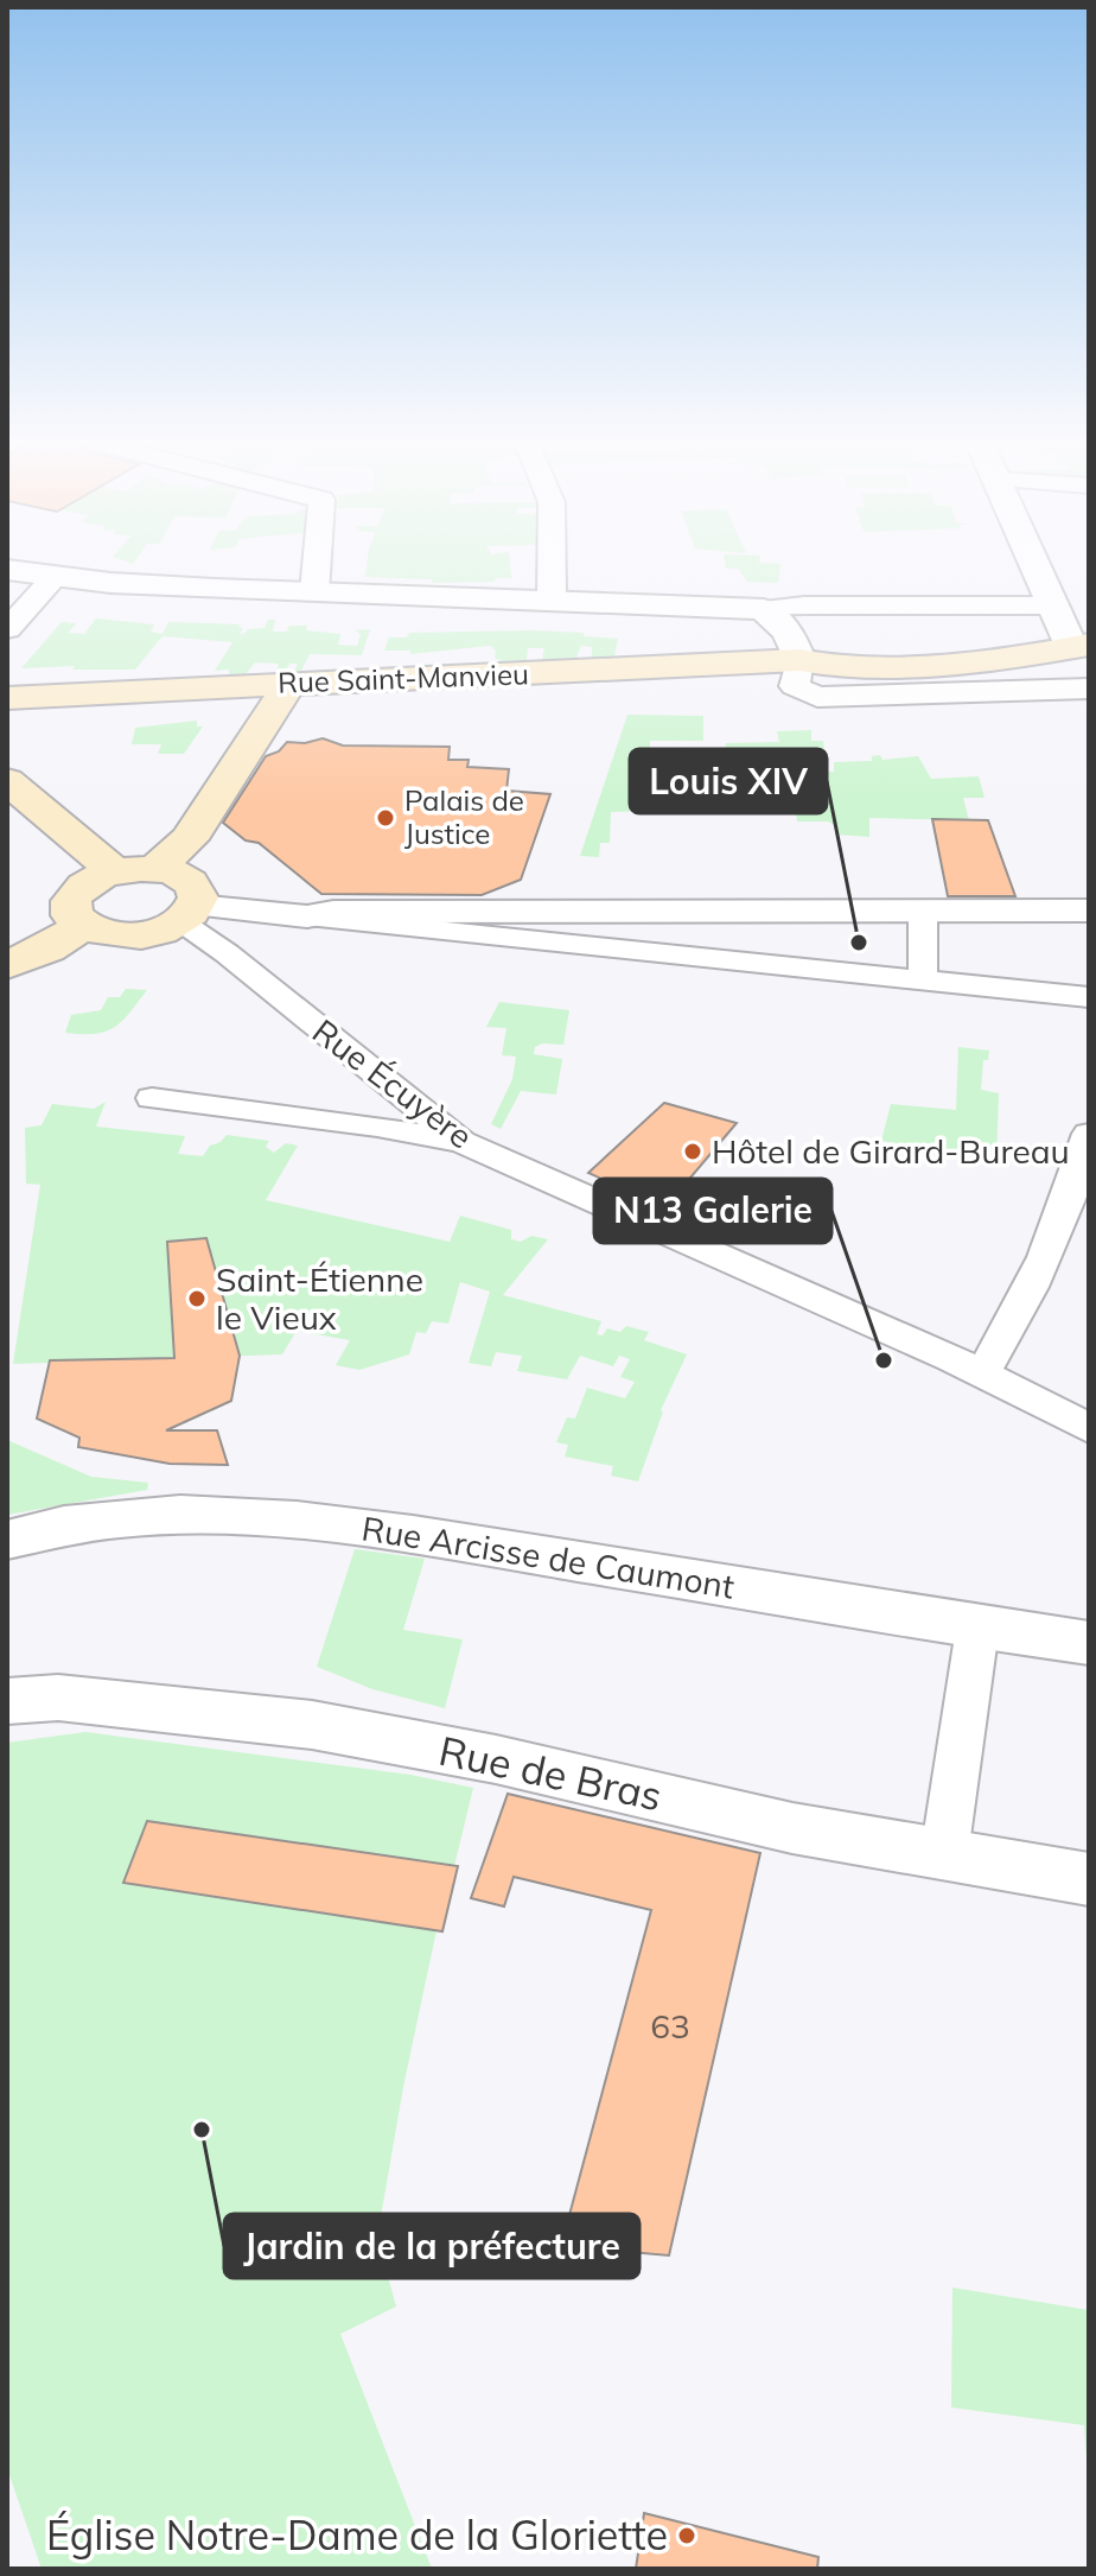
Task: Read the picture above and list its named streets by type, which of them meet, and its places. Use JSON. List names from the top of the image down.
{
  "streets": {
    "main road": ["Rue Saint-Manvieu"],
    "street": ["Rue Écuyère", "Rue Arcisse de Caumont", "Rue de Bras"]
  },
  "places": [
    "Palais de Justice",
    "Louis XIV",
    "Hôtel de Girard-Bureau",
    "Saint-Étienne le Vieux",
    "N13 Galerie",
    "Jardin de la préfecture",
    "Église Notre-Dame de la Gloriette"
  ],
  "house_numbers": ["63"]
}
